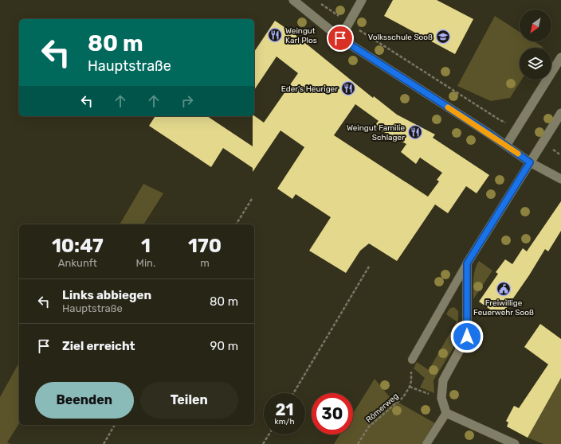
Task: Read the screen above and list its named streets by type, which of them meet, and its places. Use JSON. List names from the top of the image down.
{
  "streets": {
    "path": ["Römerweg"]
  },
  "places": {
    "restaurant": ["Weingut Karl Plos", "Eder‘s Heuriger", "Weingut Familie Schlager"],
    "school or university": ["Volksschule Sooß"],
    "public building": ["Freiwillige Feuerwehr Sooß"]
  },
  "north": "bottom left",
  "page": {
    "turn": ["80 m", "Hauptstraße"],
    "eta": [
      "10:47",
      "Ankunft",
      "1",
      "Min.",
      "170",
      "m"
    ],
    "list": [
      {
        "name": "Links abbiegen",
        "note": "Hauptstraße",
        "value": "80 m"
      },
      {
        "name": "Ziel erreicht",
        "value": "90 m"
      }
    ],
    "buttons": ["Beenden", "Teilen"],
    "speed": "21 km/h",
    "limit": "30"
  }
}
